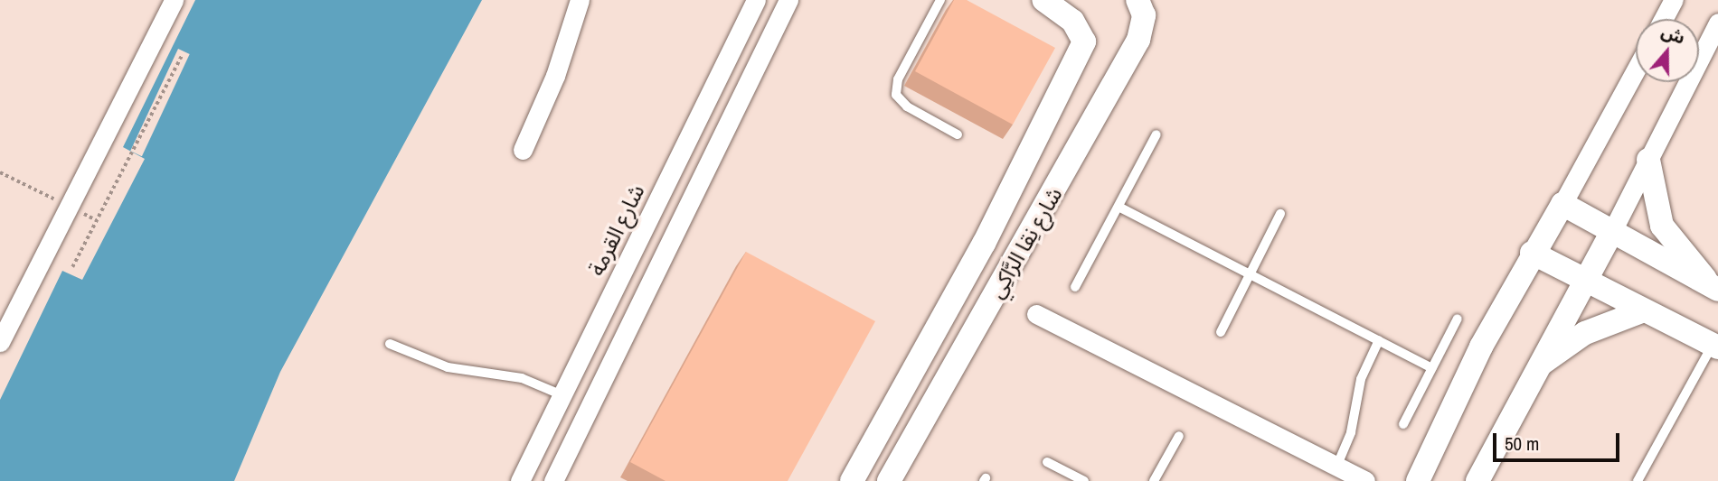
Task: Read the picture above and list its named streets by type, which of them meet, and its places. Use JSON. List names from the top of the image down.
{
  "streets": {
    "street": ["شارع القرمة", "شارع نِقا الرَّاكِي"]
  },
  "scale_bar": "50 m",
  "north": "top"
}
